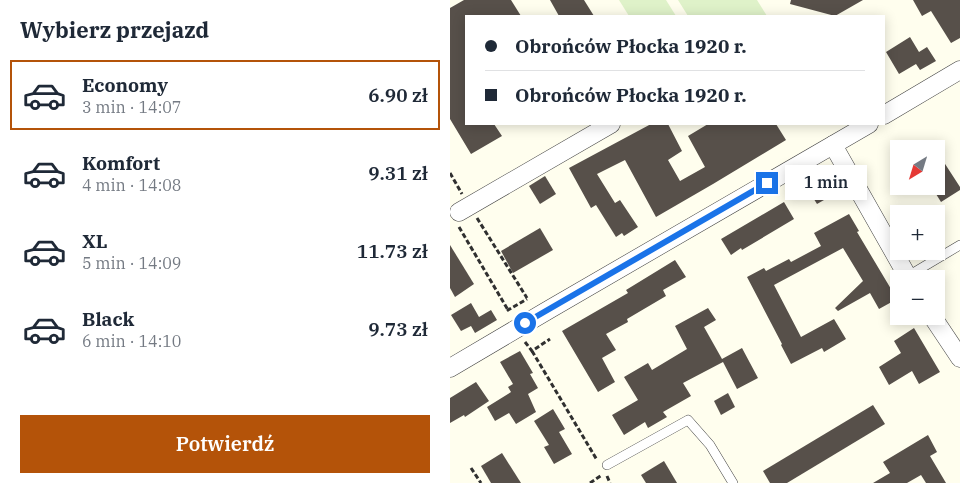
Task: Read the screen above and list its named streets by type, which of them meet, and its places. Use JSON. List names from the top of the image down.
{
  "north": "bottom left",
  "page": {
    "heading": "Wybierz przejazd",
    "banner": ["Obrońców Płocka 1920 r.", "Obrońców Płocka 1920 r."],
    "list": [
      {
        "name": "Economy",
        "note": "3 min · 14:07",
        "value": "6.90 zł"
      },
      {
        "name": "Komfort",
        "note": "4 min · 14:08",
        "value": "9.31 zł"
      },
      {
        "name": "XL",
        "note": "5 min · 14:09",
        "value": "11.73 zł"
      },
      {
        "name": "Black",
        "note": "6 min · 14:10",
        "value": "9.73 zł"
      }
    ],
    "map_buttons": ["+", "−"],
    "bubble": "1 min",
    "buttons": "Potwierdź"
  }
}
